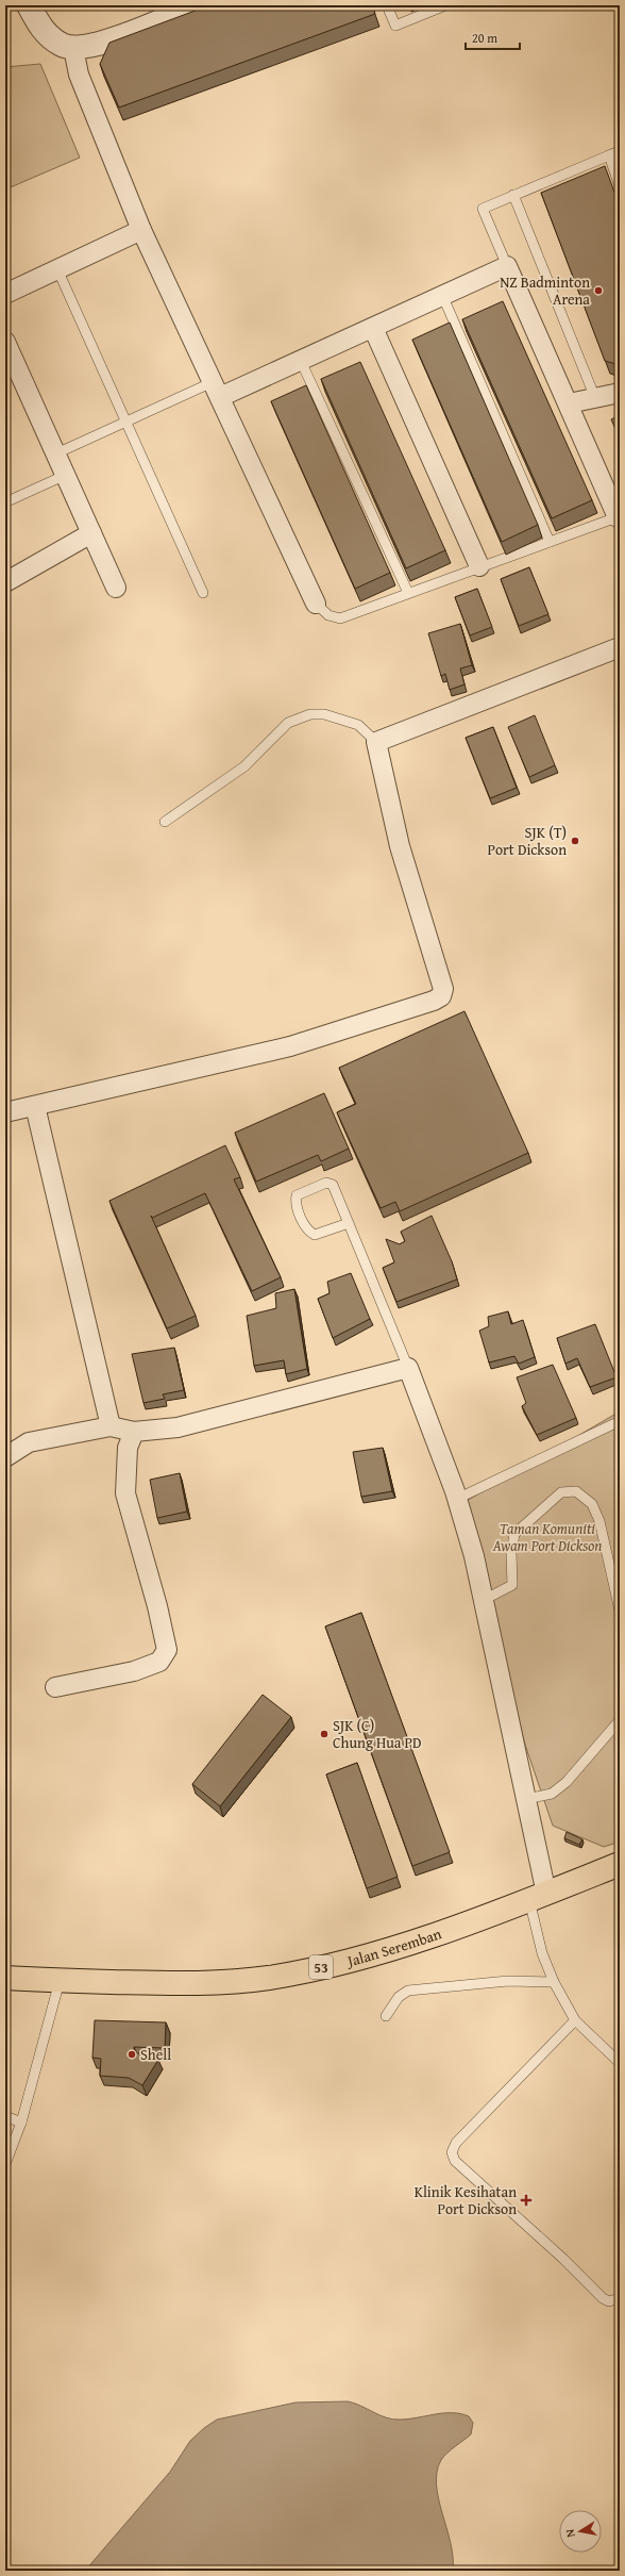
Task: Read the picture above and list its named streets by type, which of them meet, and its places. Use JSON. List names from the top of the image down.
{
  "streets": {
    "main road": ["Jalan Seremban", "53"]
  },
  "parks": ["Taman Komuniti Awam Port Dickson"],
  "places": {
    "other": [
      "NZ Badminton Arena",
      "SJK (T) Port Dickson",
      "SJK (C) Chung Hua PD",
      "Shell"
    ],
    "health": ["Klinik Kesihatan Port Dickson"]
  },
  "scale_bar": "20 m",
  "north": "left"
}
